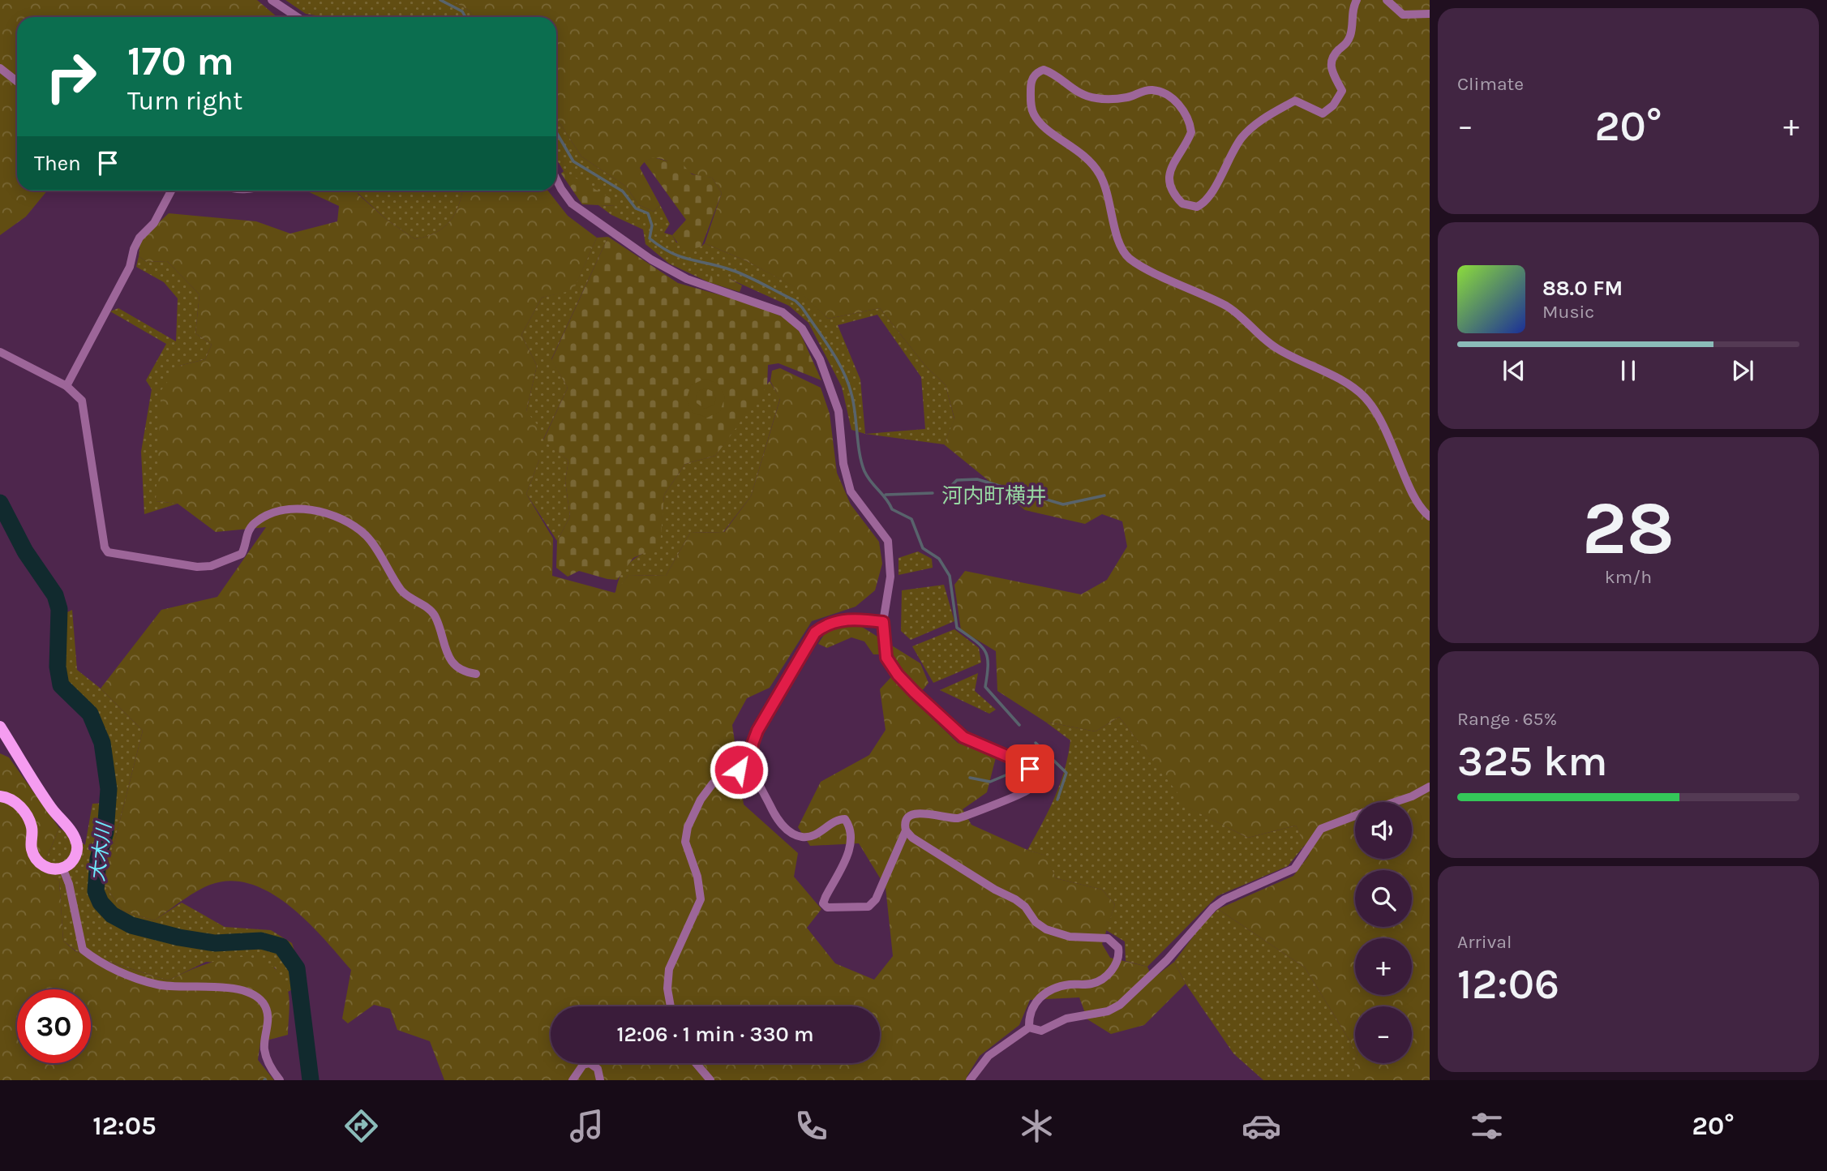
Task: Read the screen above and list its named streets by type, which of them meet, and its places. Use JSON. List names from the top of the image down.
{
  "districts": ["河内町横井"],
  "water": ["大木川"],
  "page": {
    "tile": [
      "Climate",
      ["28", "km/h"],
      ["Range · 65%", "325 km"],
      ["Arrival", "12:06"]
    ],
    "turn": ["170 m", "Turn right"],
    "heat": ["−", "20°", "+"],
    "then": "Then",
    "song": ["88.0 FM", "Music"],
    "map_buttons": ["+", "−"],
    "limit": "30",
    "trip": "12:06 · 1 min · 330 m",
    "tabs": ["12:05", "20°"]
  }
}
